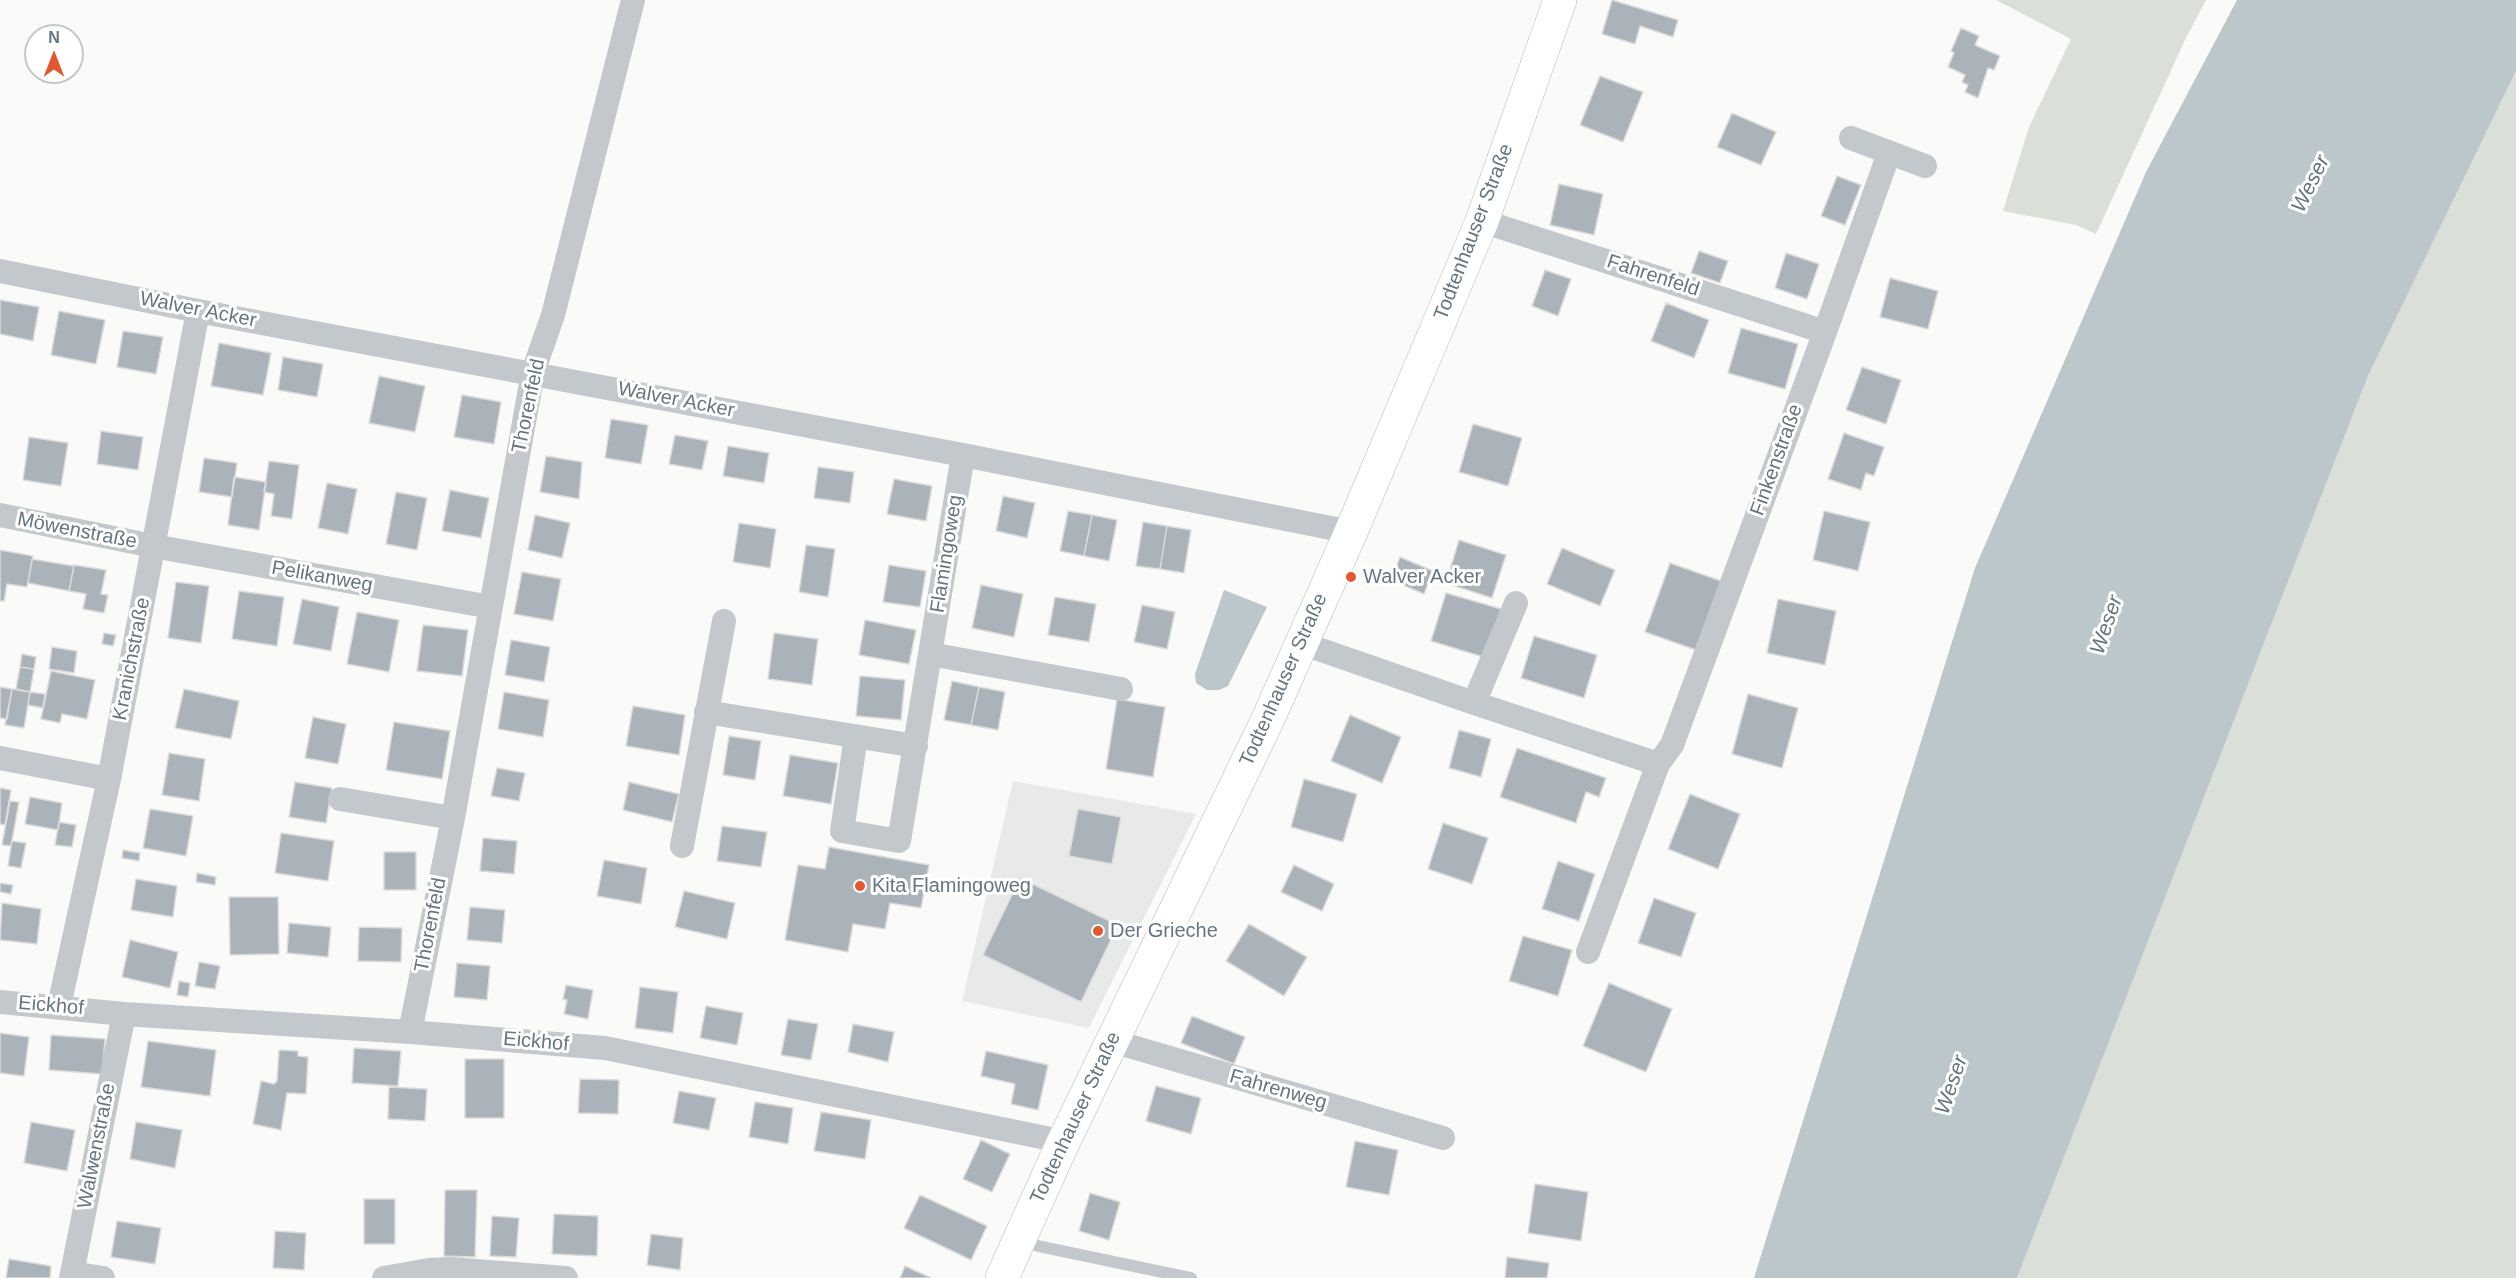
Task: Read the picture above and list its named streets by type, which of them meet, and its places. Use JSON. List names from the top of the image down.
{
  "streets": {
    "main road": ["Todtenhauser Straße"],
    "street": [
      "Fahrenfeld",
      "Walver Acker",
      "Thorenfeld",
      "Finkenstraße",
      "Möwenstraße",
      "Flamingoweg",
      "Pelikanweg",
      "Kranichstraße",
      "Eickhof",
      "Fahrenweg",
      "Walwenstraße"
    ]
  },
  "crossings": [
    ["Todtenhauser Straße", "Fahrenfeld"],
    ["Todtenhauser Straße", "Walver Acker"],
    ["Todtenhauser Straße", "Eickhof"],
    ["Todtenhauser Straße", "Fahrenweg"],
    ["Fahrenfeld", "Finkenstraße"],
    ["Walver Acker", "Thorenfeld"],
    ["Walver Acker", "Flamingoweg"],
    ["Walver Acker", "Kranichstraße"],
    ["Thorenfeld", "Pelikanweg"],
    ["Thorenfeld", "Eickhof"],
    ["Möwenstraße", "Pelikanweg"],
    ["Möwenstraße", "Kranichstraße"],
    ["Pelikanweg", "Kranichstraße"],
    ["Kranichstraße", "Eickhof"],
    ["Eickhof", "Walwenstraße"]
  ],
  "water": ["Weser"],
  "places": ["Walver Acker", "Kita Flamingoweg", "Der Grieche"],
  "north": "top"
}
